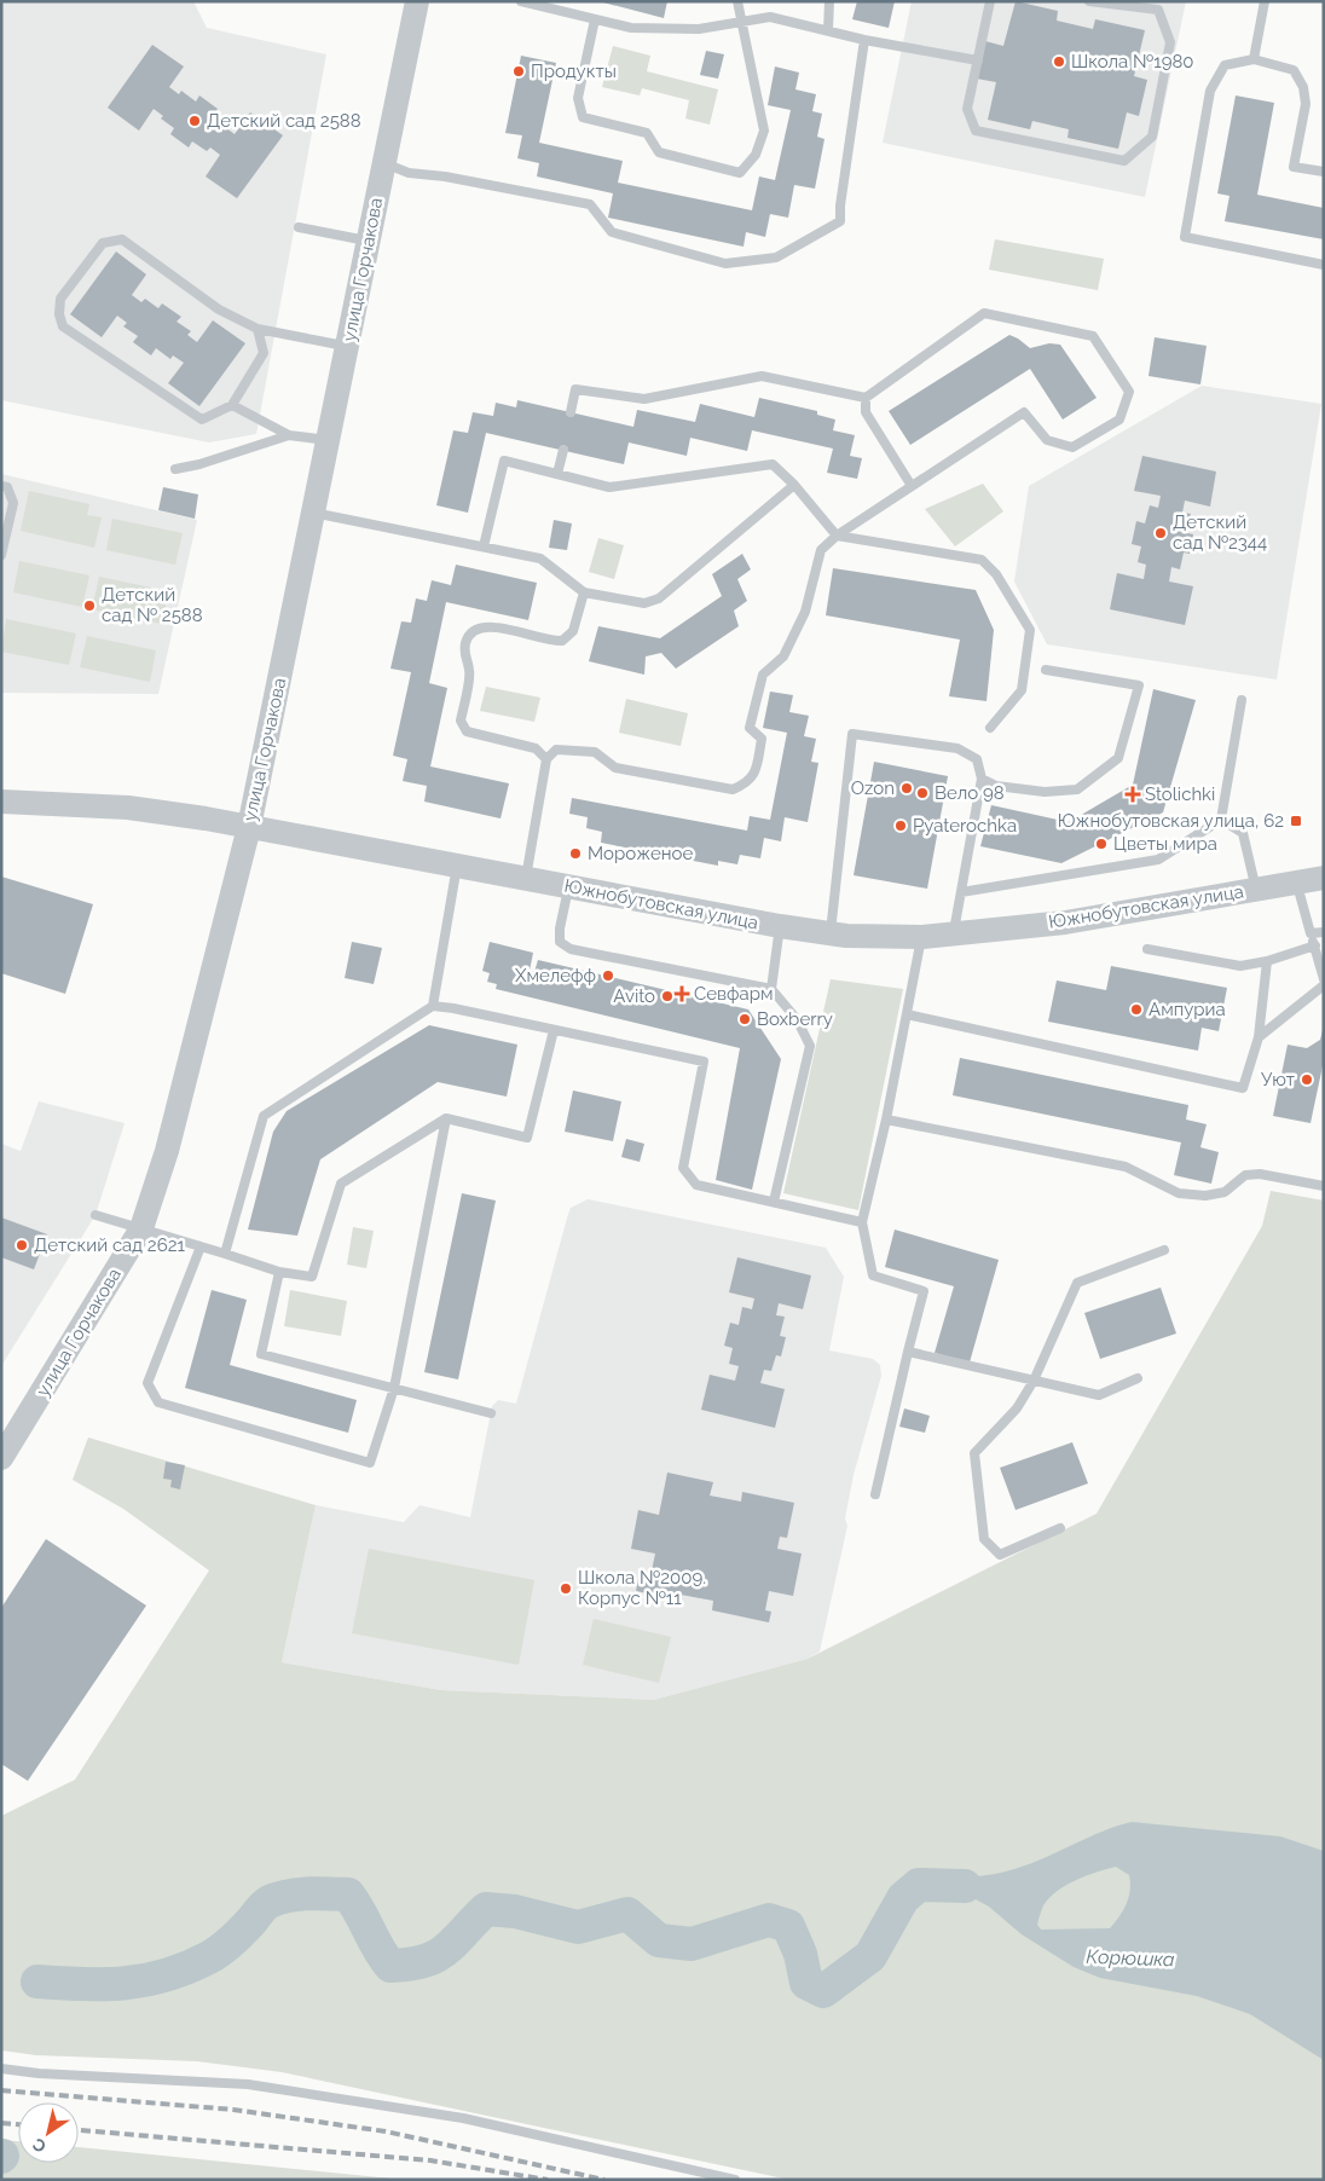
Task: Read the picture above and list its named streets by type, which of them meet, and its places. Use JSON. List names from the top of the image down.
{
  "streets": {
    "street": ["улица Горчакова", "Южнобутовская улица"]
  },
  "crossings": [
    ["улица Горчакова", "Южнобутовская улица"]
  ],
  "water": ["Корюшка"],
  "places": {
    "other": [
      "Школа №1980",
      "Продукты",
      "Детский сад 2588",
      "Детский сад №2344",
      "Детский сад № 2588",
      "Ozon",
      "Вело 98",
      "Pyaterochka",
      "Цветы мира",
      "Мороженое",
      "Хмелефф",
      "Avito",
      "Ампуриа",
      "Boxberry",
      "Уют",
      "Детский сад 2621",
      "Школа №2009. Корпус №11"
    ],
    "health": ["Stolichki", "Севфарм"],
    "transit": ["Южнобутовская улица, 62"]
  },
  "north": "bottom left"
}
